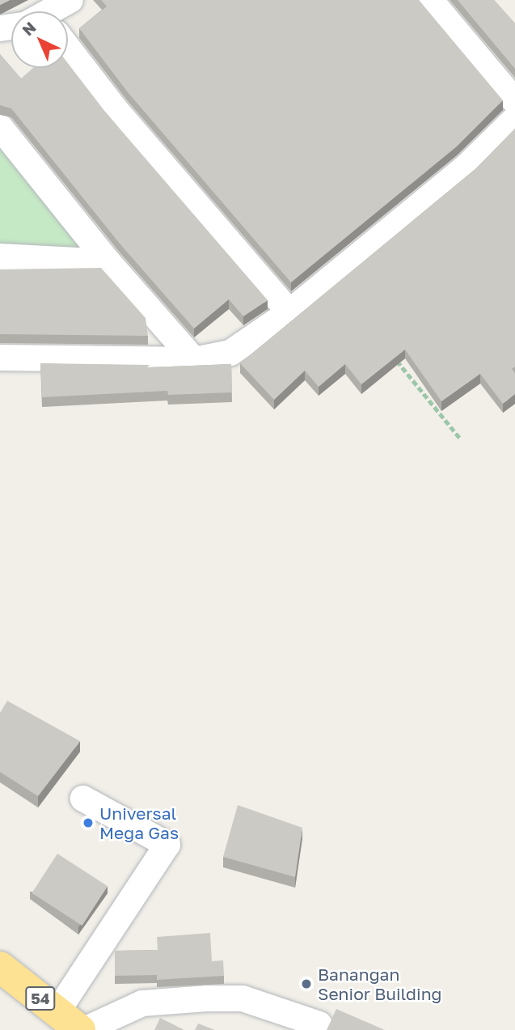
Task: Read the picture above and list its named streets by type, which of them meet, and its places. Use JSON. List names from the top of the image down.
{
  "streets": {
    "highway": ["54"]
  },
  "places": ["Universal Mega Gas", "Banangan Senior Building"],
  "north": "top left"
}
